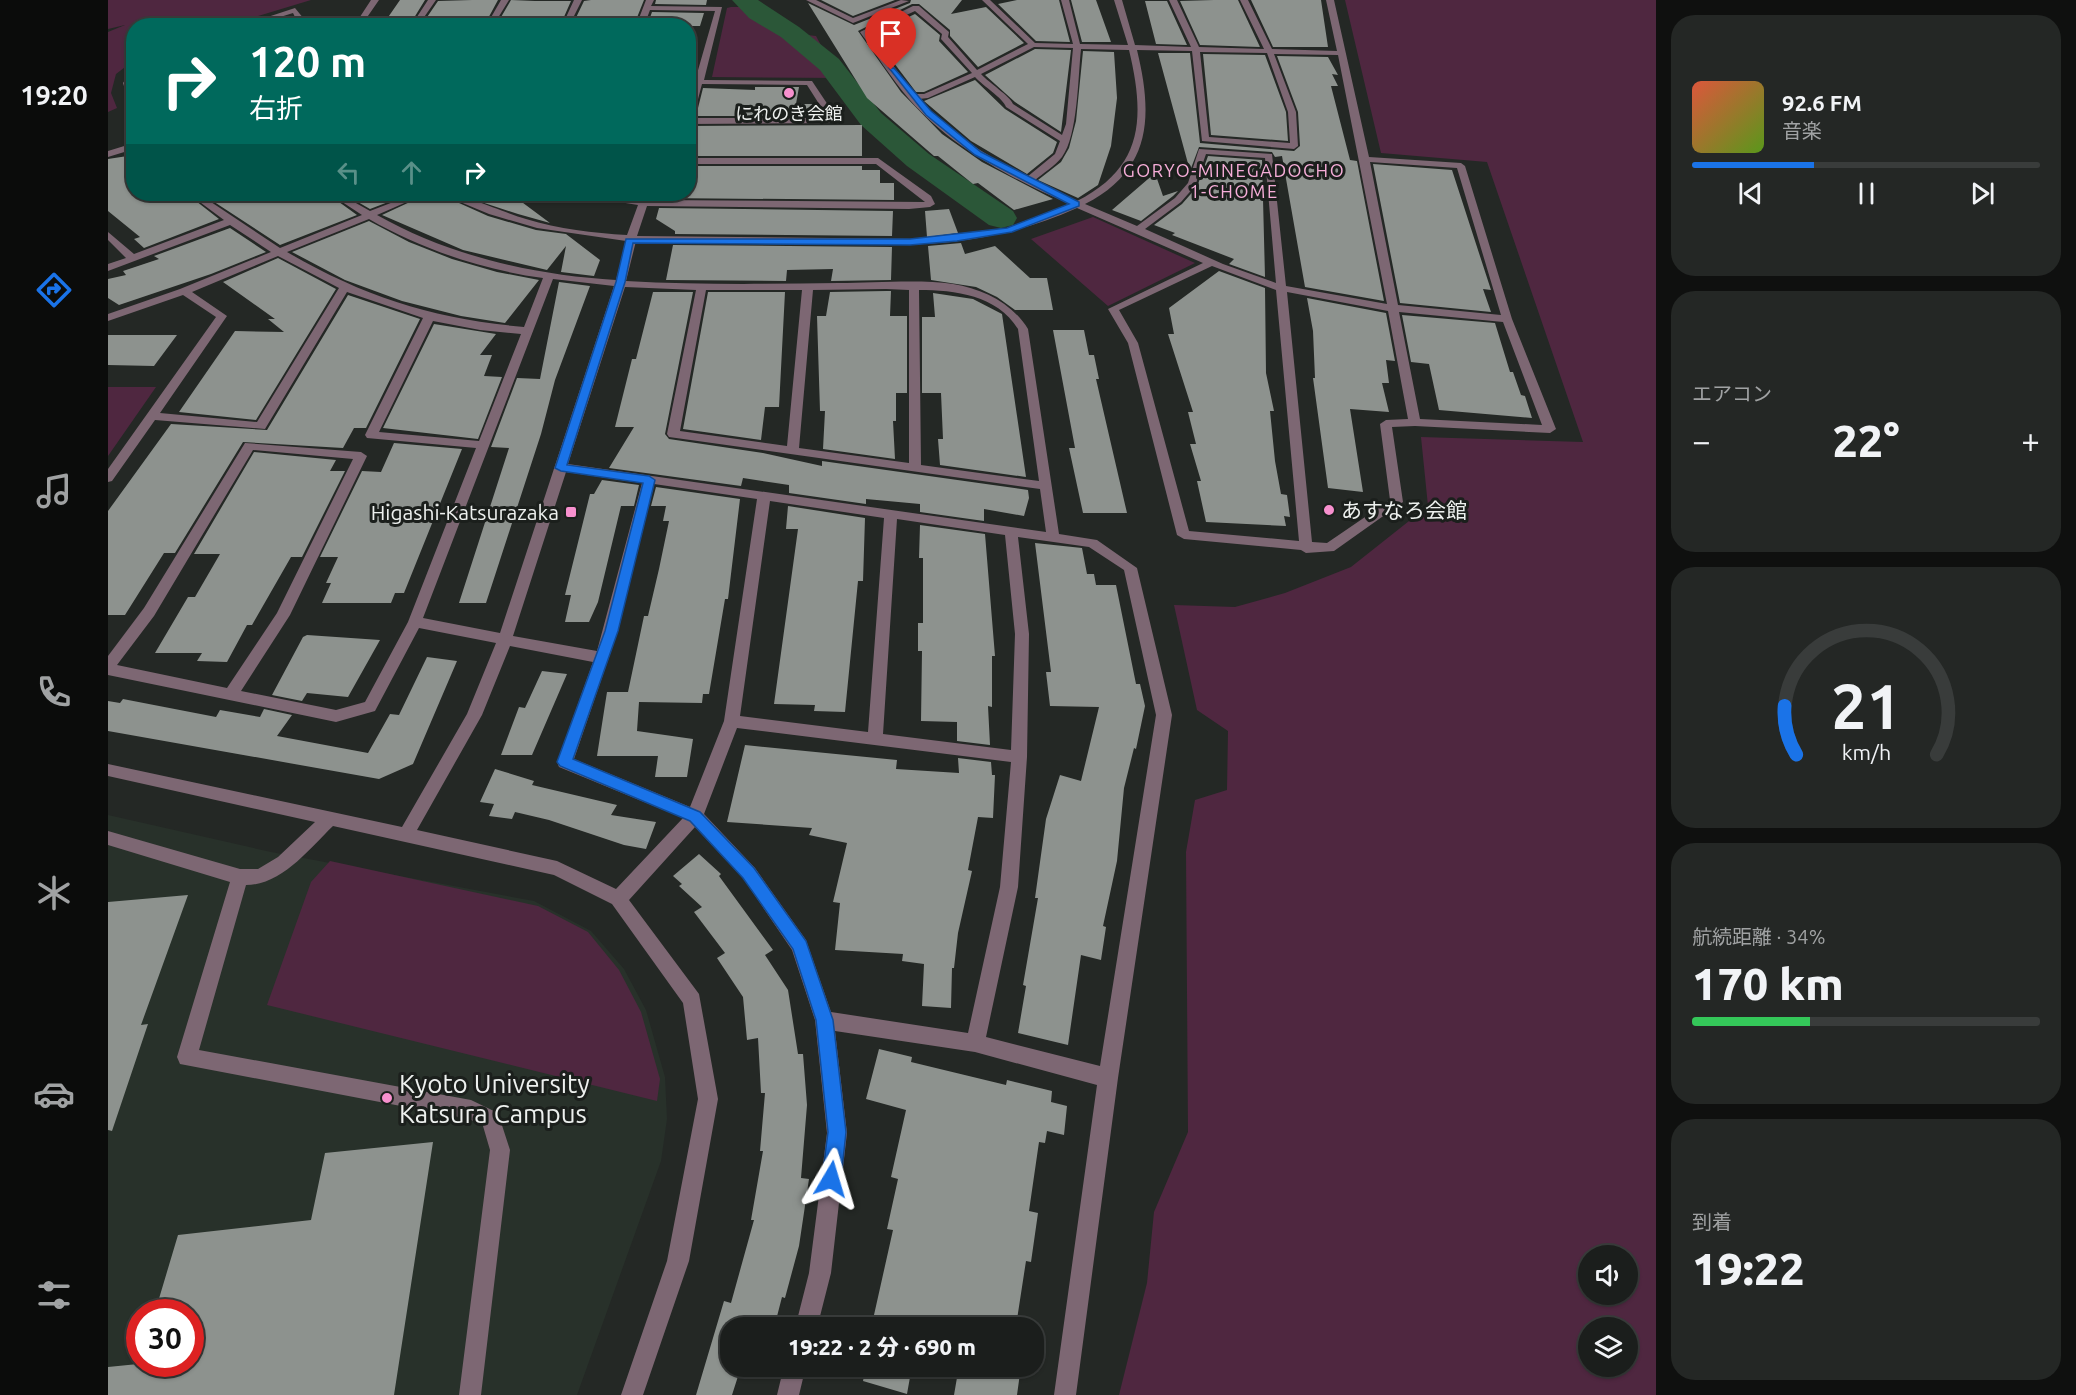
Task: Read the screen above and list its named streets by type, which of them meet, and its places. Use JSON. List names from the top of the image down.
{
  "districts": ["GORYO-MINEGADOCHO 1-CHOME"],
  "places": {
    "other": ["にれのき会館", "あすなろ会館", "Kyoto University Katsura Campus"],
    "transit": ["Higashi-Katsurazaka"]
  },
  "page": {
    "tabs": "19:20",
    "turn": ["120 m", "右折"],
    "song": ["92.6 FM", "音楽"],
    "tile": [
      "エアコン",
      ["航続距離 · 34%", "170 km"],
      ["到着", "19:22"]
    ],
    "heat": ["−", "22°", "+"],
    "limit": "30",
    "trip": "19:22 · 2 分 · 690 m",
    "gauge": ["21", "km/h"]
  }
}
